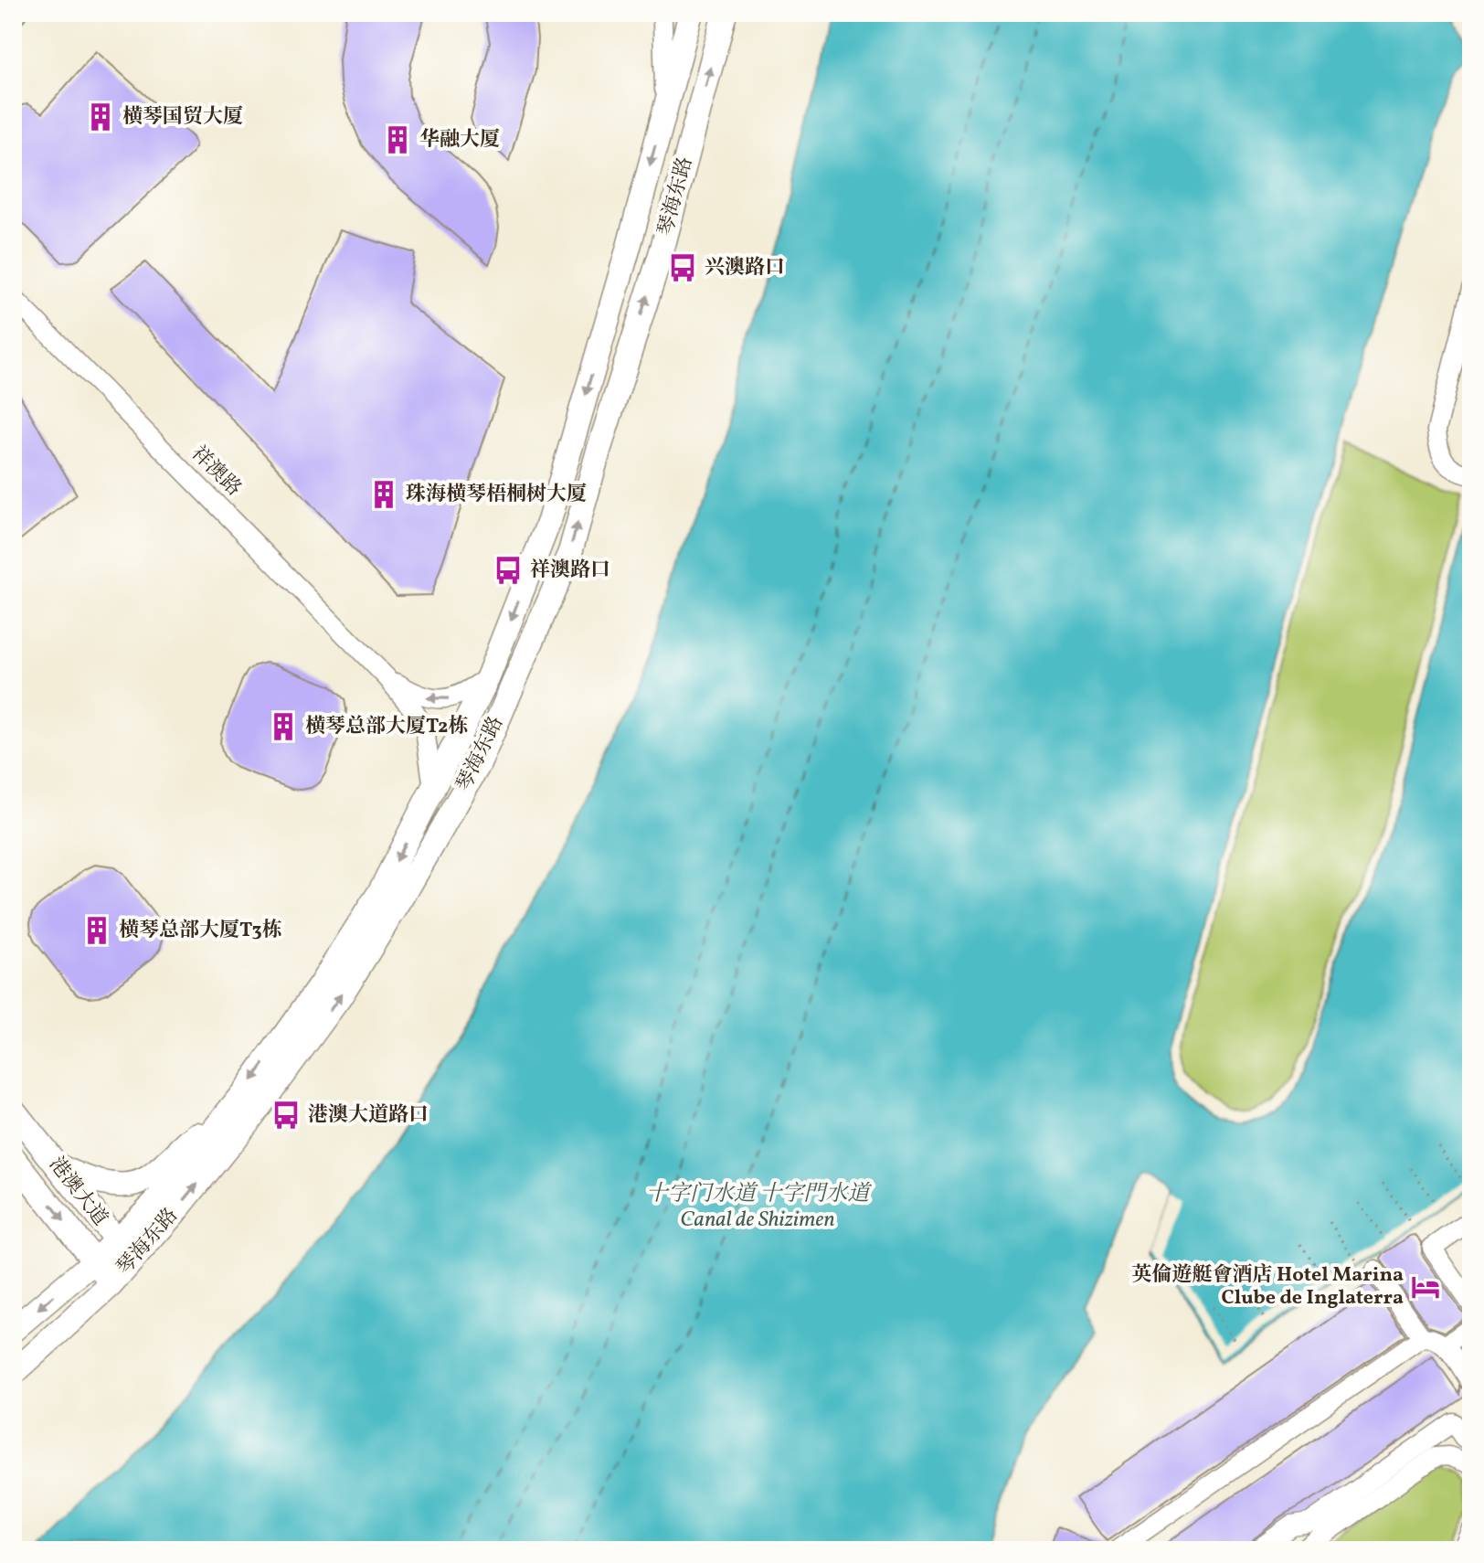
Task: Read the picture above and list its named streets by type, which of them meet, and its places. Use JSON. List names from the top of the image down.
{
  "streets": {
    "main road": ["琴海东路", "港澳大道"],
    "street": ["祥澳路"]
  },
  "crossings": [
    ["琴海东路", "祥澳路"],
    ["琴海东路", "港澳大道"]
  ],
  "water": ["十字门水道 十字門水道 Canal de Shizimen"],
  "places": {
    "building": [
      "横琴国贸大厦",
      "华融大厦",
      "珠海横琴梧桐树大厦",
      "横琴总部大厦T2栋",
      "横琴总部大厦T3栋"
    ],
    "bus stop": ["兴澳路口", "祥澳路口", "港澳大道路口"],
    "hotel": ["英倫遊艇會酒店 Hotel Marina Clube de Inglaterra"]
  }
}
